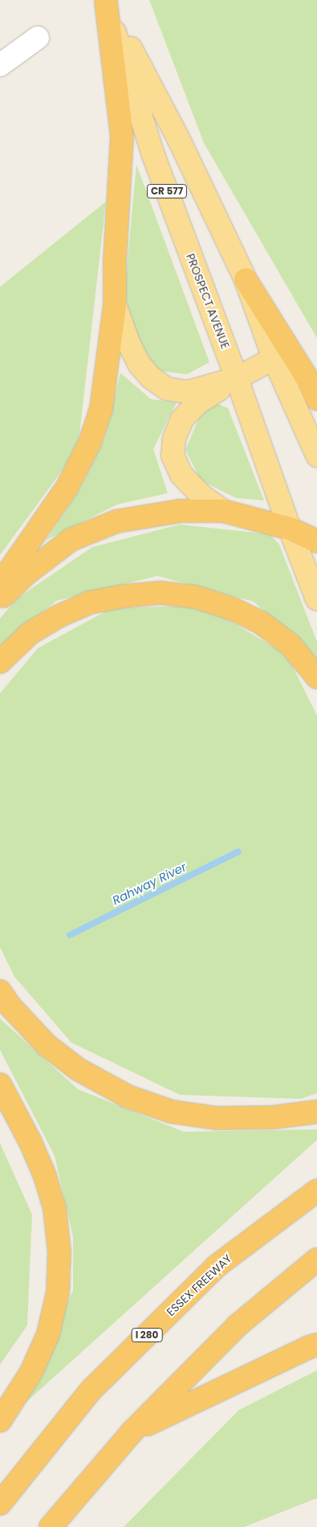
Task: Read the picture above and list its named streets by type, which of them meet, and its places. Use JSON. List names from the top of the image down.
{
  "streets": {
    "highway": ["ESSEX FREEWAY", "I 280"],
    "main road": ["CR 577", "PROSPECT AVENUE"]
  },
  "crossings": [
    ["CR 577", "PROSPECT AVENUE"]
  ],
  "water": ["Rahway River"]
}
